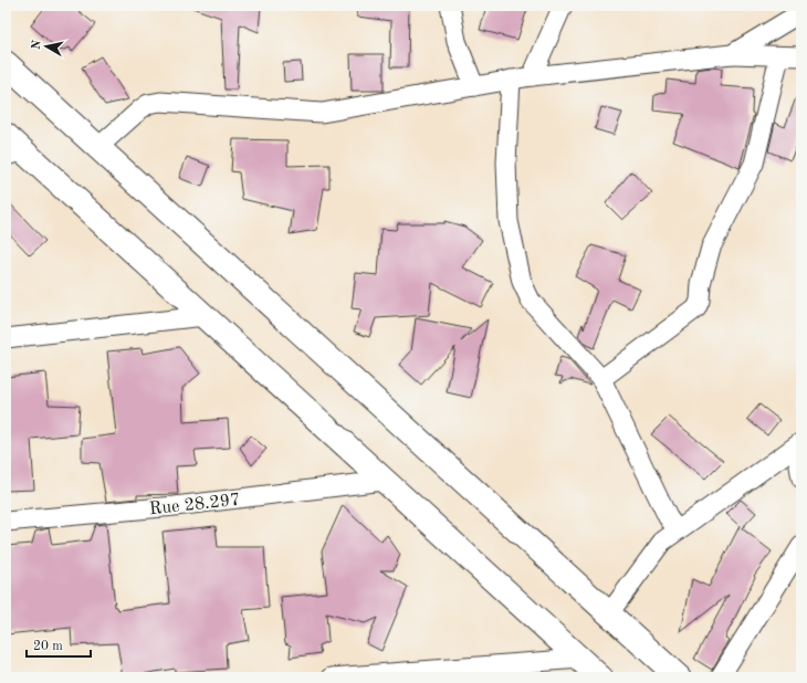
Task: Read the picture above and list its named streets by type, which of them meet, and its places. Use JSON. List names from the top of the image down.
{
  "streets": {
    "street": ["Rue 28.297"]
  },
  "scale_bar": "20 m",
  "north": "left"
}
